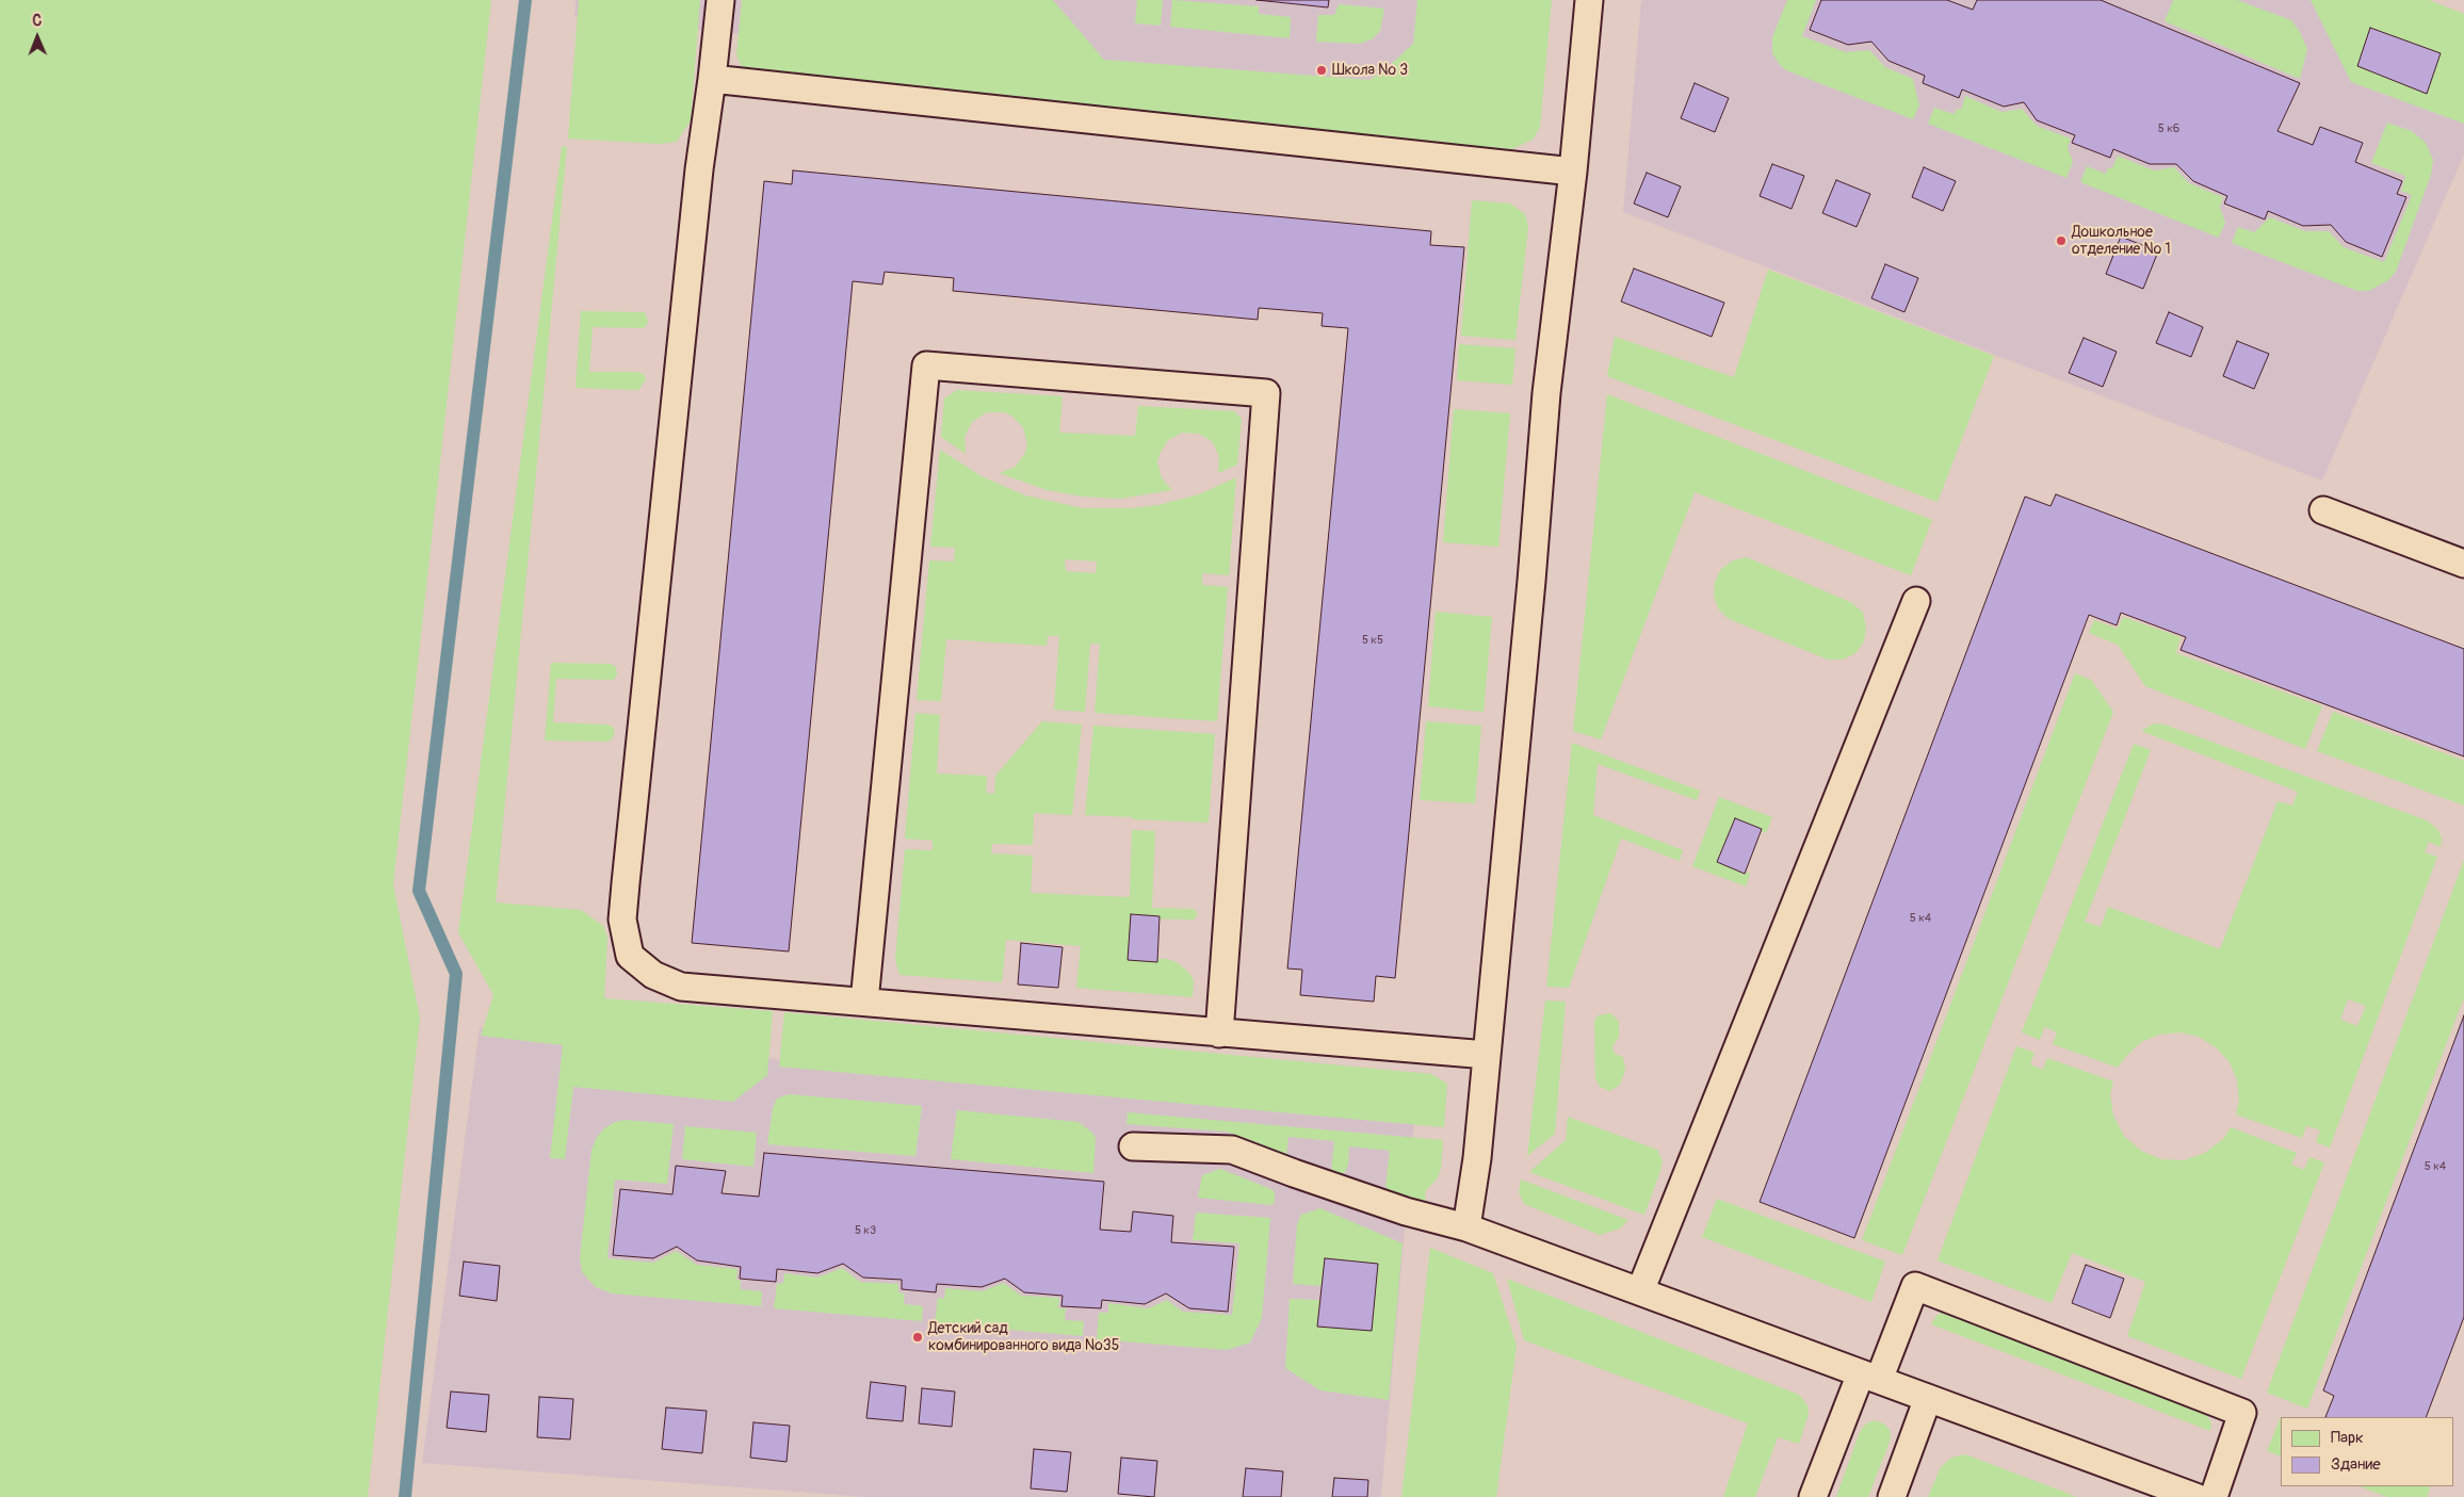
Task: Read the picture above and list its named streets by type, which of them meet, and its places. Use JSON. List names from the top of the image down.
{
  "places": ["Школа № 3", "Дошкольное отделение № 1", "Детский сад комбинированного вида №35"],
  "house_numbers": [
    "5 к6",
    "5 к5",
    "5 к4",
    "5 к4",
    "5 к3"
  ],
  "legend": ["Парк", "Здание"],
  "north": "top"
}
